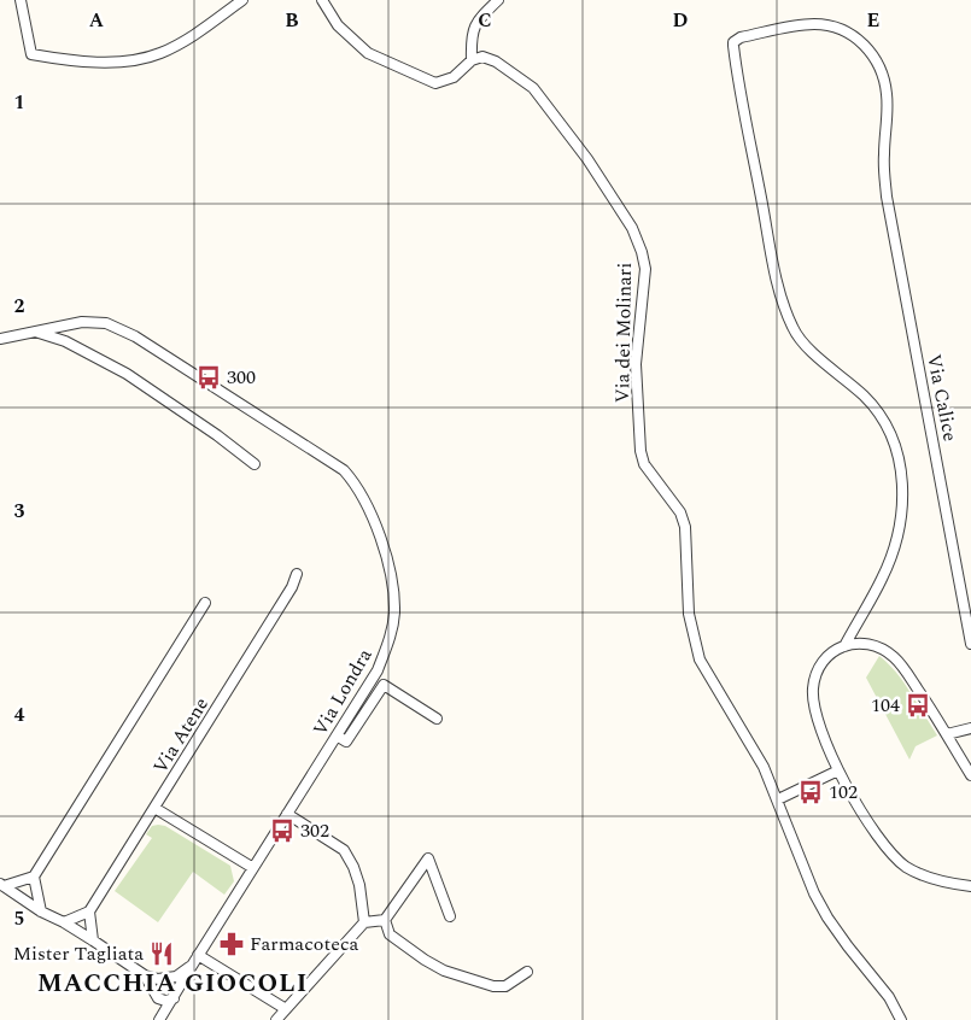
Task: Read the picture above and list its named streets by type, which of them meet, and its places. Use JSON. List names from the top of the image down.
{
  "streets": {
    "street": [
      "Via dei Molinari",
      "Via Calice",
      "Via Londra",
      "Via Atene"
    ]
  },
  "districts": ["MACCHIA GIOCOLI"],
  "places": {
    "bus stop": [
      "300",
      "104",
      "102",
      "302"
    ],
    "pharmacy": ["Farmacoteca"],
    "restaurant": ["Mister Tagliata"]
  },
  "grid": {
    "columns": [
      "A",
      "B",
      "C",
      "D",
      "E"
    ],
    "rows": [
      "1",
      "2",
      "3",
      "4",
      "5"
    ]
  }
}
